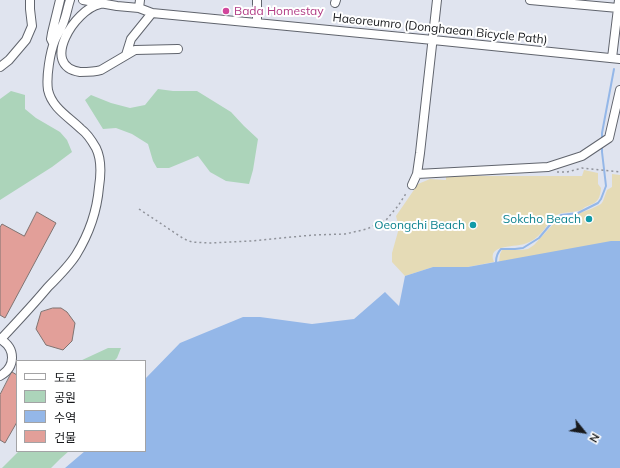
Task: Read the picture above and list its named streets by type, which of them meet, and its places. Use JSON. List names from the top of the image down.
{
  "streets": {
    "street": ["Haeoreumro (Donghaean Bicycle Path)"]
  },
  "places": ["Bada Homestay", "Sokcho Beach", "Oeongchi Beach"],
  "legend": [
    "도로",
    "공원",
    "수역",
    "건물"
  ],
  "north": "bottom right"
}
